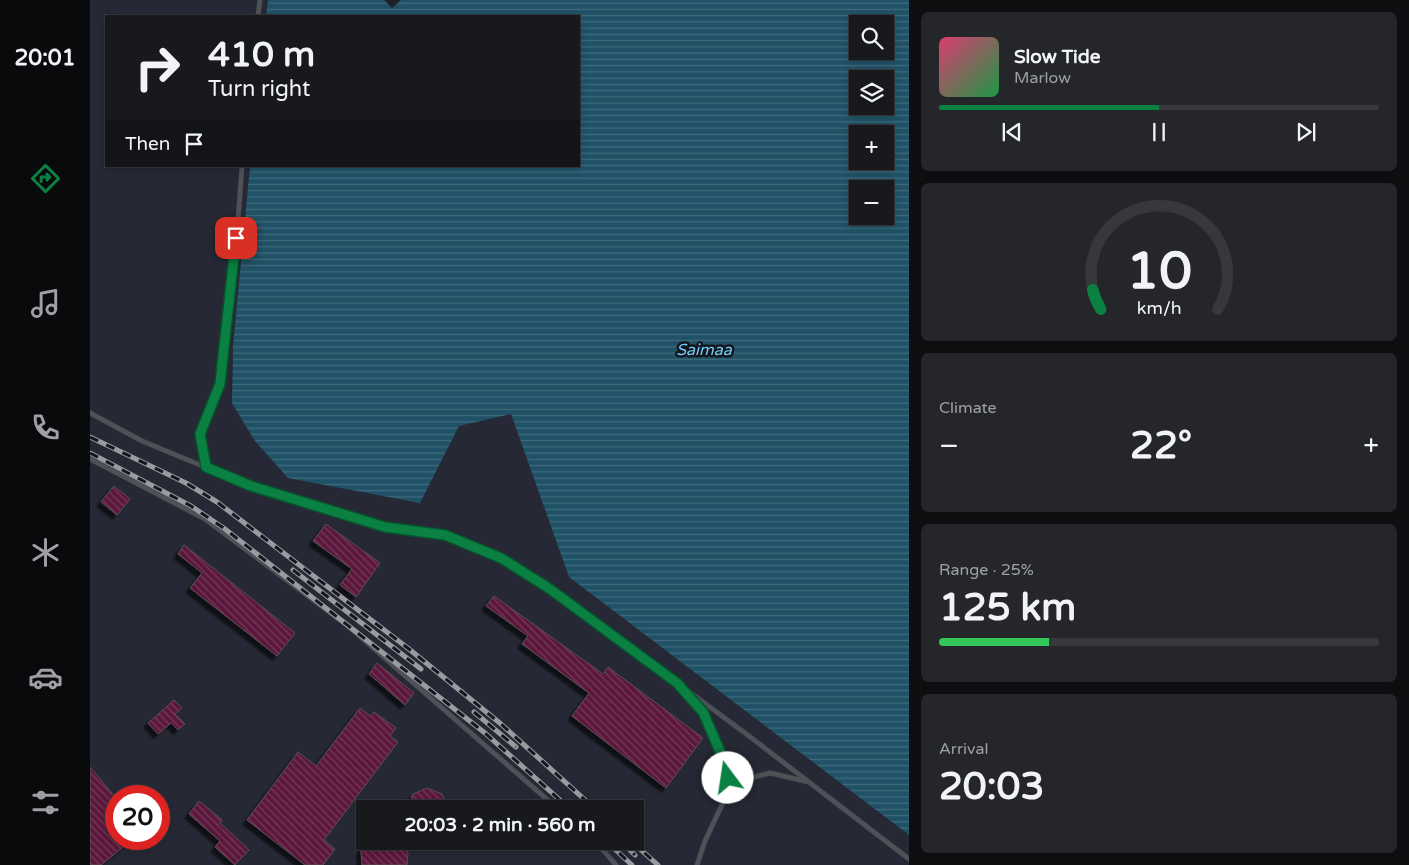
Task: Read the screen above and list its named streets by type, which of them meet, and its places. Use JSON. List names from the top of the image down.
{
  "water": ["Saimaa"],
  "page": {
    "tabs": "20:01",
    "map_buttons": ["+", "−"],
    "turn": ["410 m", "Turn right"],
    "song": ["Slow Tide", "Marlow"],
    "then": "Then",
    "tile": [
      "Climate",
      ["Range · 25%", "125 km"],
      ["Arrival", "20:03"]
    ],
    "heat": ["−", "22°", "+"],
    "limit": "20",
    "trip": "20:03 · 2 min · 560 m",
    "gauge": ["10", "km/h"]
  }
}
